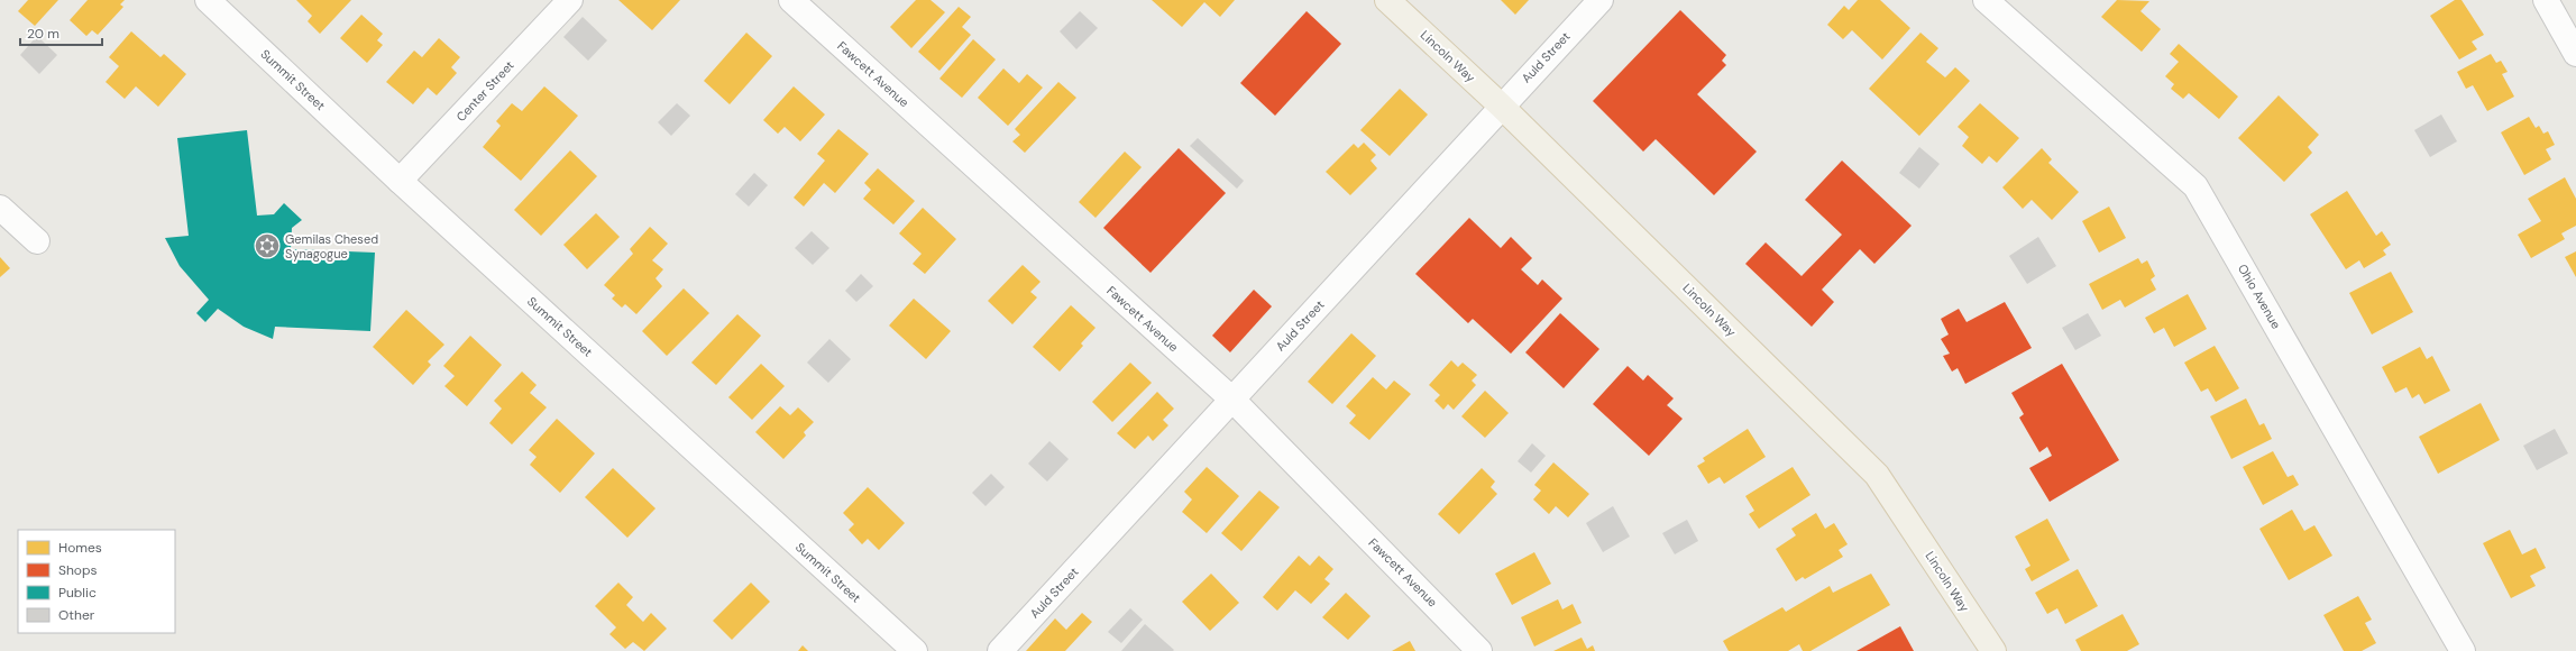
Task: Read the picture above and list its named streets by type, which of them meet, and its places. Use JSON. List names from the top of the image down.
{
  "streets": {
    "main road": ["Lincoln Way"],
    "street": [
      "Auld Street",
      "Fawcett Avenue",
      "Summit Street",
      "Center Street",
      "Ohio Avenue"
    ]
  },
  "crossings": [
    ["Lincoln Way", "Auld Street"],
    ["Auld Street", "Fawcett Avenue"],
    ["Summit Street", "Center Street"]
  ],
  "places": {
    "synagogue": ["Gemilas Chesed Synagogue"]
  },
  "legend": [
    "Homes",
    "Shops",
    "Public",
    "Other"
  ],
  "scale_bar": "20 m"
}
